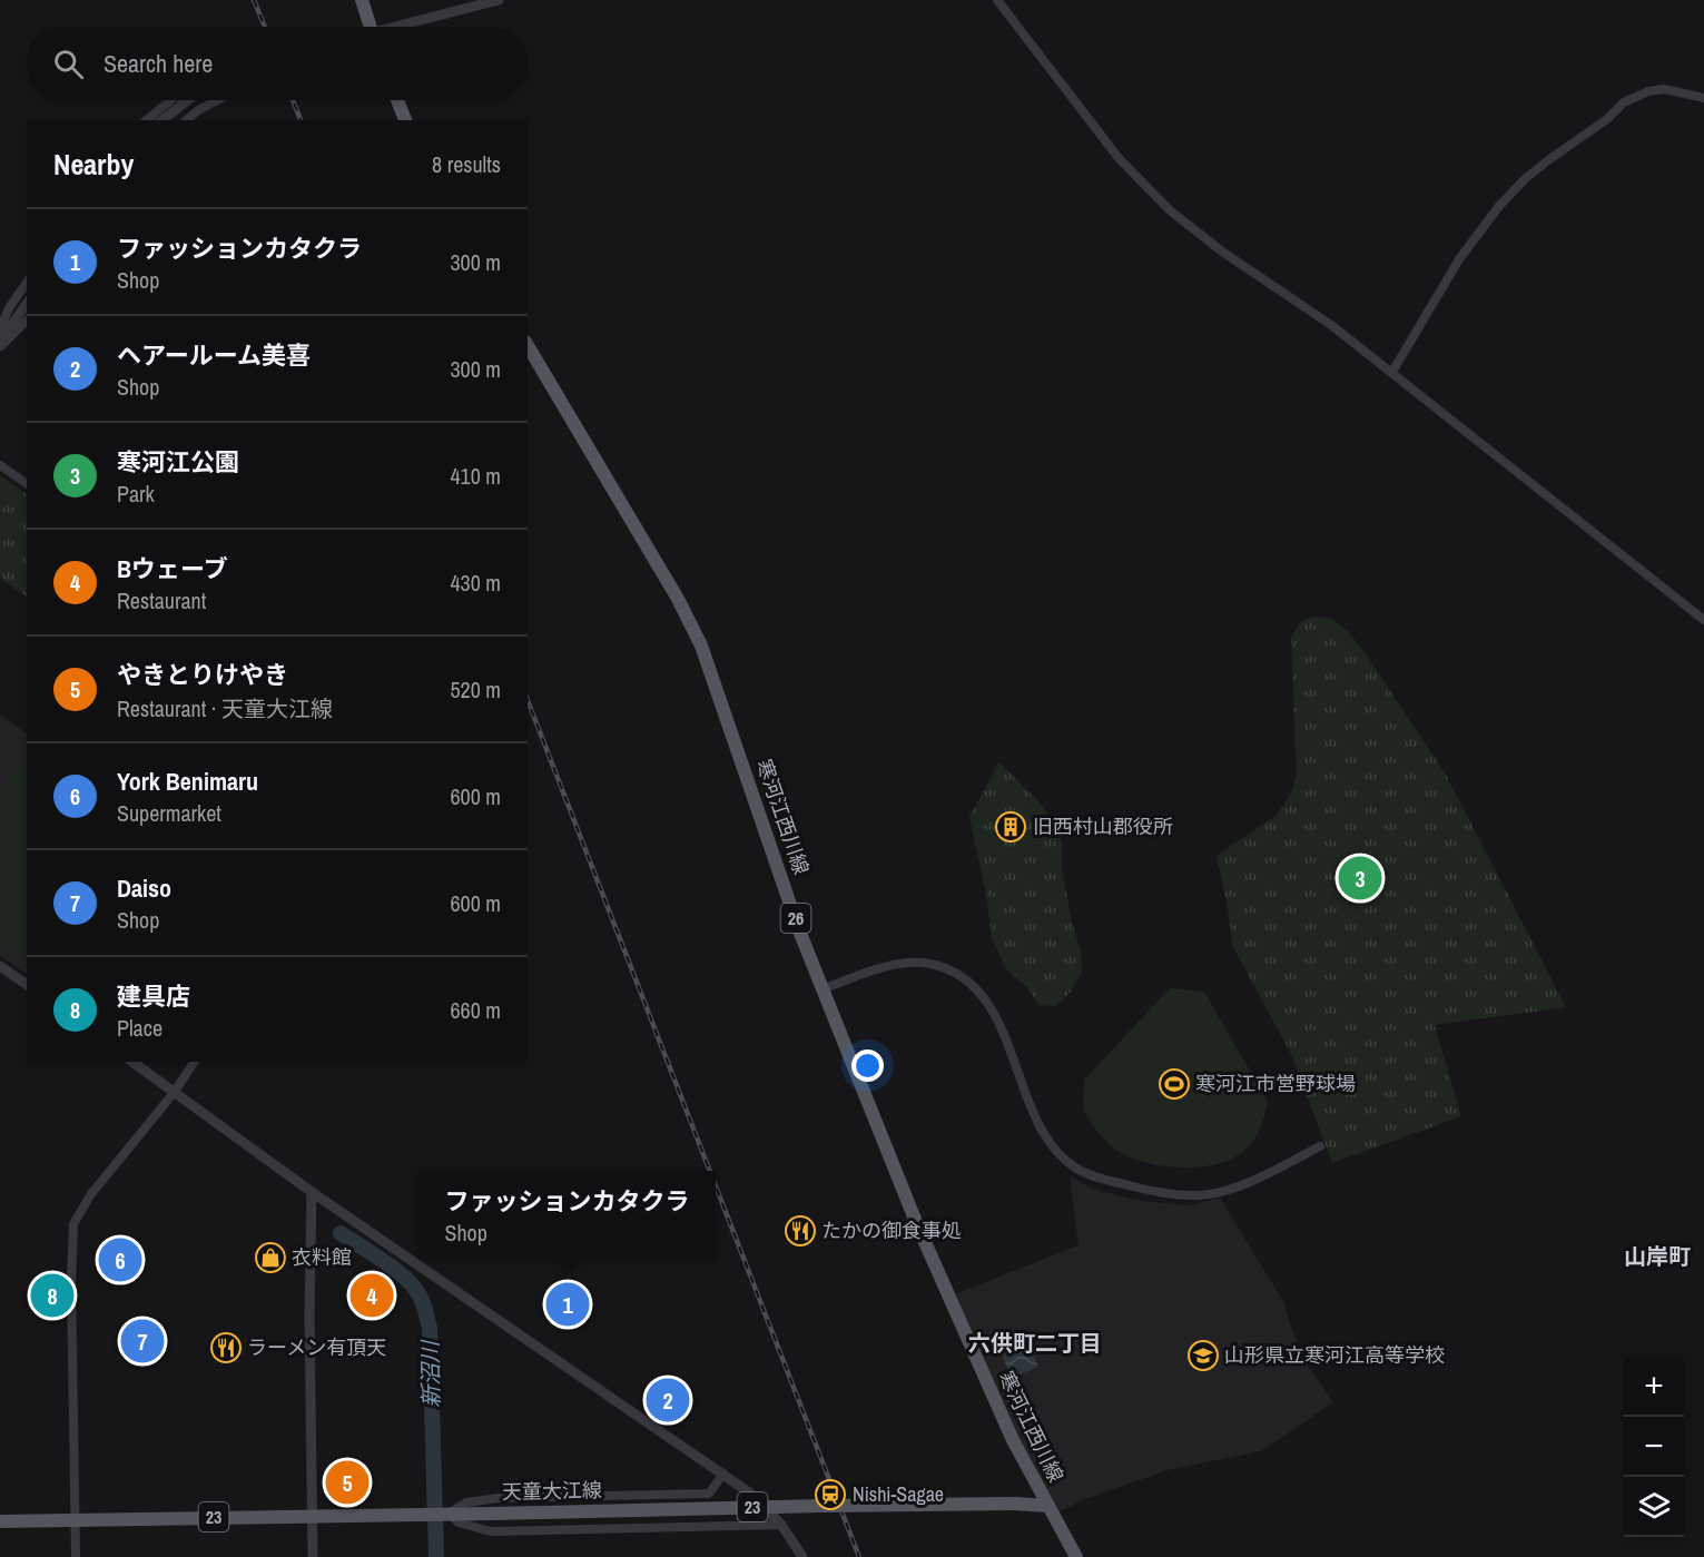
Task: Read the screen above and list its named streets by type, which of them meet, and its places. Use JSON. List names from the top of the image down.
{
  "streets": {
    "main road": [
      "寒河江西川線",
      "26",
      "天童大江線",
      "23"
    ]
  },
  "crossings": [
    ["寒河江西川線", "天童大江線"]
  ],
  "districts": ["山岸町", "六供町二丁目"],
  "water": ["新沼川"],
  "places": {
    "building": ["旧西村山郡役所"],
    "sports": ["寒河江市営野球場"],
    "restaurant": ["たかの御食事処", "ラーメン有頂天"],
    "shop": ["衣料館"],
    "school or university": ["山形県立寒河江高等学校"],
    "station": ["Nishi-Sagae"]
  },
  "page": {
    "search": "Search here",
    "heading": ["Nearby", "8 results"],
    "list": [
      {
        "mark": "1",
        "name": "ファッションカタクラ",
        "note": "Shop",
        "value": "300 m"
      },
      {
        "mark": "2",
        "name": "ヘアールーム美喜",
        "note": "Shop",
        "value": "300 m"
      },
      {
        "mark": "3",
        "name": "寒河江公園",
        "note": "Park",
        "value": "410 m"
      },
      {
        "mark": "4",
        "name": "Bウェーブ",
        "note": "Restaurant",
        "value": "430 m"
      },
      {
        "mark": "5",
        "name": "やきとりけやき",
        "note": "Restaurant · 天童大江線",
        "value": "520 m"
      },
      {
        "mark": "6",
        "name": "York Benimaru",
        "note": "Supermarket",
        "value": "600 m"
      },
      {
        "mark": "7",
        "name": "Daiso",
        "note": "Shop",
        "value": "600 m"
      },
      {
        "mark": "8",
        "name": "建具店",
        "note": "Place",
        "value": "660 m"
      }
    ],
    "pins": [
      "3",
      "6",
      "4",
      "8",
      "1",
      "7",
      "2",
      "5"
    ],
    "popup": ["ファッションカタクラ", "Shop"],
    "map_buttons": ["+", "−"]
  }
}
